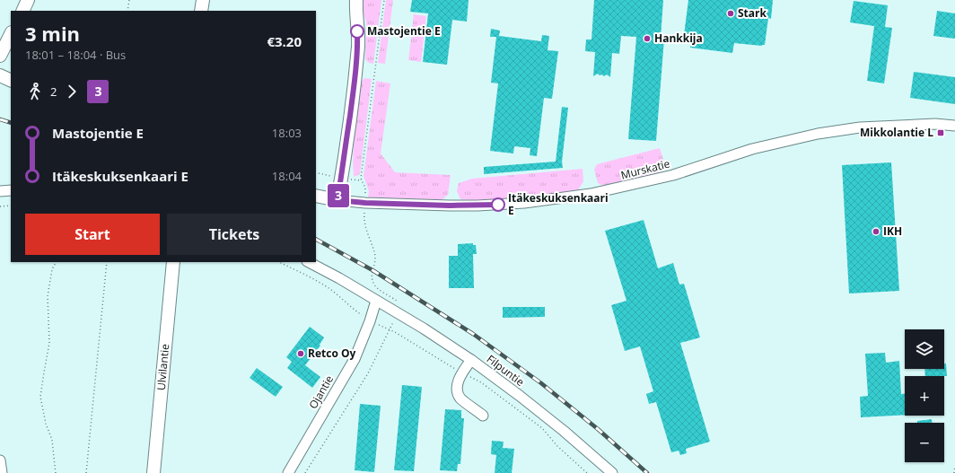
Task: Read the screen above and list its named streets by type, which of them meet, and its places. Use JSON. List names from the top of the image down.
{
  "streets": {
    "main road": ["Ulvilantie"],
    "street": ["Murskatie", "Filpuntie", "Ojantie"]
  },
  "crossings": [
    ["Filpuntie", "Ojantie"]
  ],
  "places": {
    "other": [
      "Stark",
      "Mastojentie E",
      "Hankkija",
      "Itäkeskuksenkaari E",
      "IKH",
      "Retco Oy"
    ],
    "transit": ["Mikkolantie L"]
  },
  "lines": ["bus line 3"],
  "page": {
    "on_map": "3",
    "heading": ["3 min", "18:01 – 18:04 · Bus", "€3.20"],
    "legs": ["2", "3"],
    "list": [
      {
        "name": "Mastojentie E",
        "value": "18:03"
      },
      {
        "name": "Itäkeskuksenkaari E",
        "value": "18:04"
      }
    ],
    "buttons": ["Start", "Tickets"],
    "map_buttons": ["+", "−"]
  }
}
